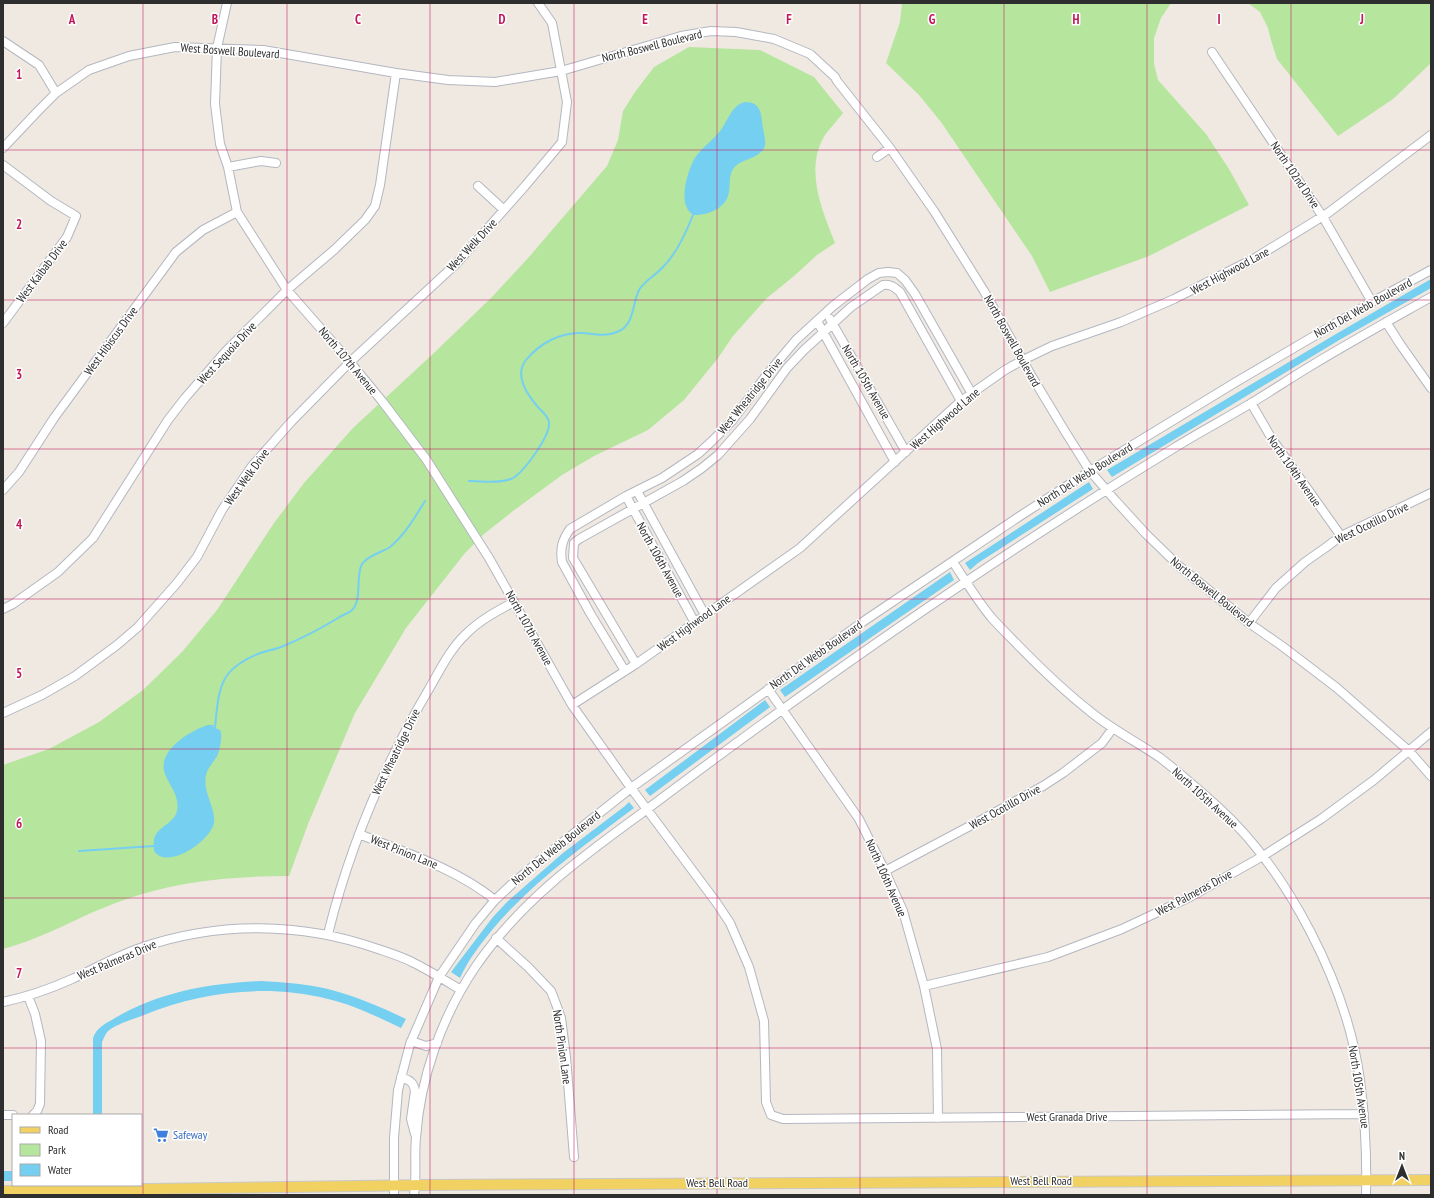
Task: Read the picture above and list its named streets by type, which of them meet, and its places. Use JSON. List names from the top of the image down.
{
  "streets": {
    "main road": ["West Bell Road"],
    "street": [
      "North Boswell Boulevard",
      "West Boswell Boulevard",
      "North 102nd Drive",
      "West Welk Drive",
      "West Kaibab Drive",
      "West Highwood Lane",
      "North Del Webb Boulevard",
      "West Hibiscus Drive",
      "West Sequoia Drive",
      "North 107th Avenue",
      "North 105th Avenue",
      "West Wheatridge Drive",
      "North 104th Avenue",
      "West Ocotillo Drive",
      "North 106th Avenue",
      "West Pinion Lane",
      "West Palmeras Drive",
      "North Pinion Lane",
      "West Granada Drive"
    ]
  },
  "crossings": [
    ["North Boswell Boulevard", "West Boswell Boulevard"],
    ["North Boswell Boulevard", "West Welk Drive"],
    ["North Boswell Boulevard", "West Highwood Lane"],
    ["North Boswell Boulevard", "North Del Webb Boulevard"],
    ["North Boswell Boulevard", "West Ocotillo Drive"],
    ["North Boswell Boulevard", "West Palmeras Drive"],
    ["West Boswell Boulevard", "West Welk Drive"],
    ["West Boswell Boulevard", "West Sequoia Drive"],
    ["West Boswell Boulevard", "North 107th Avenue"],
    ["North 102nd Drive", "West Highwood Lane"],
    ["North 102nd Drive", "North Del Webb Boulevard"],
    ["West Welk Drive", "North 107th Avenue"],
    ["West Highwood Lane", "North 107th Avenue"],
    ["West Highwood Lane", "North 105th Avenue"],
    ["West Highwood Lane", "West Wheatridge Drive"],
    ["West Highwood Lane", "North 106th Avenue"],
    ["North Del Webb Boulevard", "North 107th Avenue"],
    ["North Del Webb Boulevard", "North 105th Avenue"],
    ["North Del Webb Boulevard", "North 104th Avenue"],
    ["North Del Webb Boulevard", "North 106th Avenue"],
    ["North Del Webb Boulevard", "West Pinion Lane"],
    ["North Del Webb Boulevard", "West Palmeras Drive"],
    ["North Del Webb Boulevard", "North Pinion Lane"],
    ["North Del Webb Boulevard", "West Bell Road"],
    ["West Hibiscus Drive", "North 107th Avenue"],
    ["West Sequoia Drive", "North 107th Avenue"],
    ["North 107th Avenue", "West Wheatridge Drive"],
    ["North 107th Avenue", "West Granada Drive"],
    ["North 105th Avenue", "West Wheatridge Drive"],
    ["North 105th Avenue", "West Ocotillo Drive"],
    ["North 105th Avenue", "West Palmeras Drive"],
    ["North 105th Avenue", "West Granada Drive"],
    ["North 105th Avenue", "West Bell Road"],
    ["West Wheatridge Drive", "North 106th Avenue"],
    ["West Wheatridge Drive", "West Pinion Lane"],
    ["West Wheatridge Drive", "West Palmeras Drive"],
    ["North 104th Avenue", "West Ocotillo Drive"],
    ["West Ocotillo Drive", "North 106th Avenue"],
    ["North 106th Avenue", "West Palmeras Drive"],
    ["North 106th Avenue", "West Granada Drive"]
  ],
  "places": {
    "supermarket": ["Safeway"]
  },
  "legend": ["Road", "Park", "Water"],
  "north": "top",
  "grid": {
    "columns": [
      "A",
      "B",
      "C",
      "D",
      "E",
      "F",
      "G",
      "H",
      "I",
      "J"
    ],
    "rows": [
      "1",
      "2",
      "3",
      "4",
      "5",
      "6",
      "7"
    ]
  }
}
